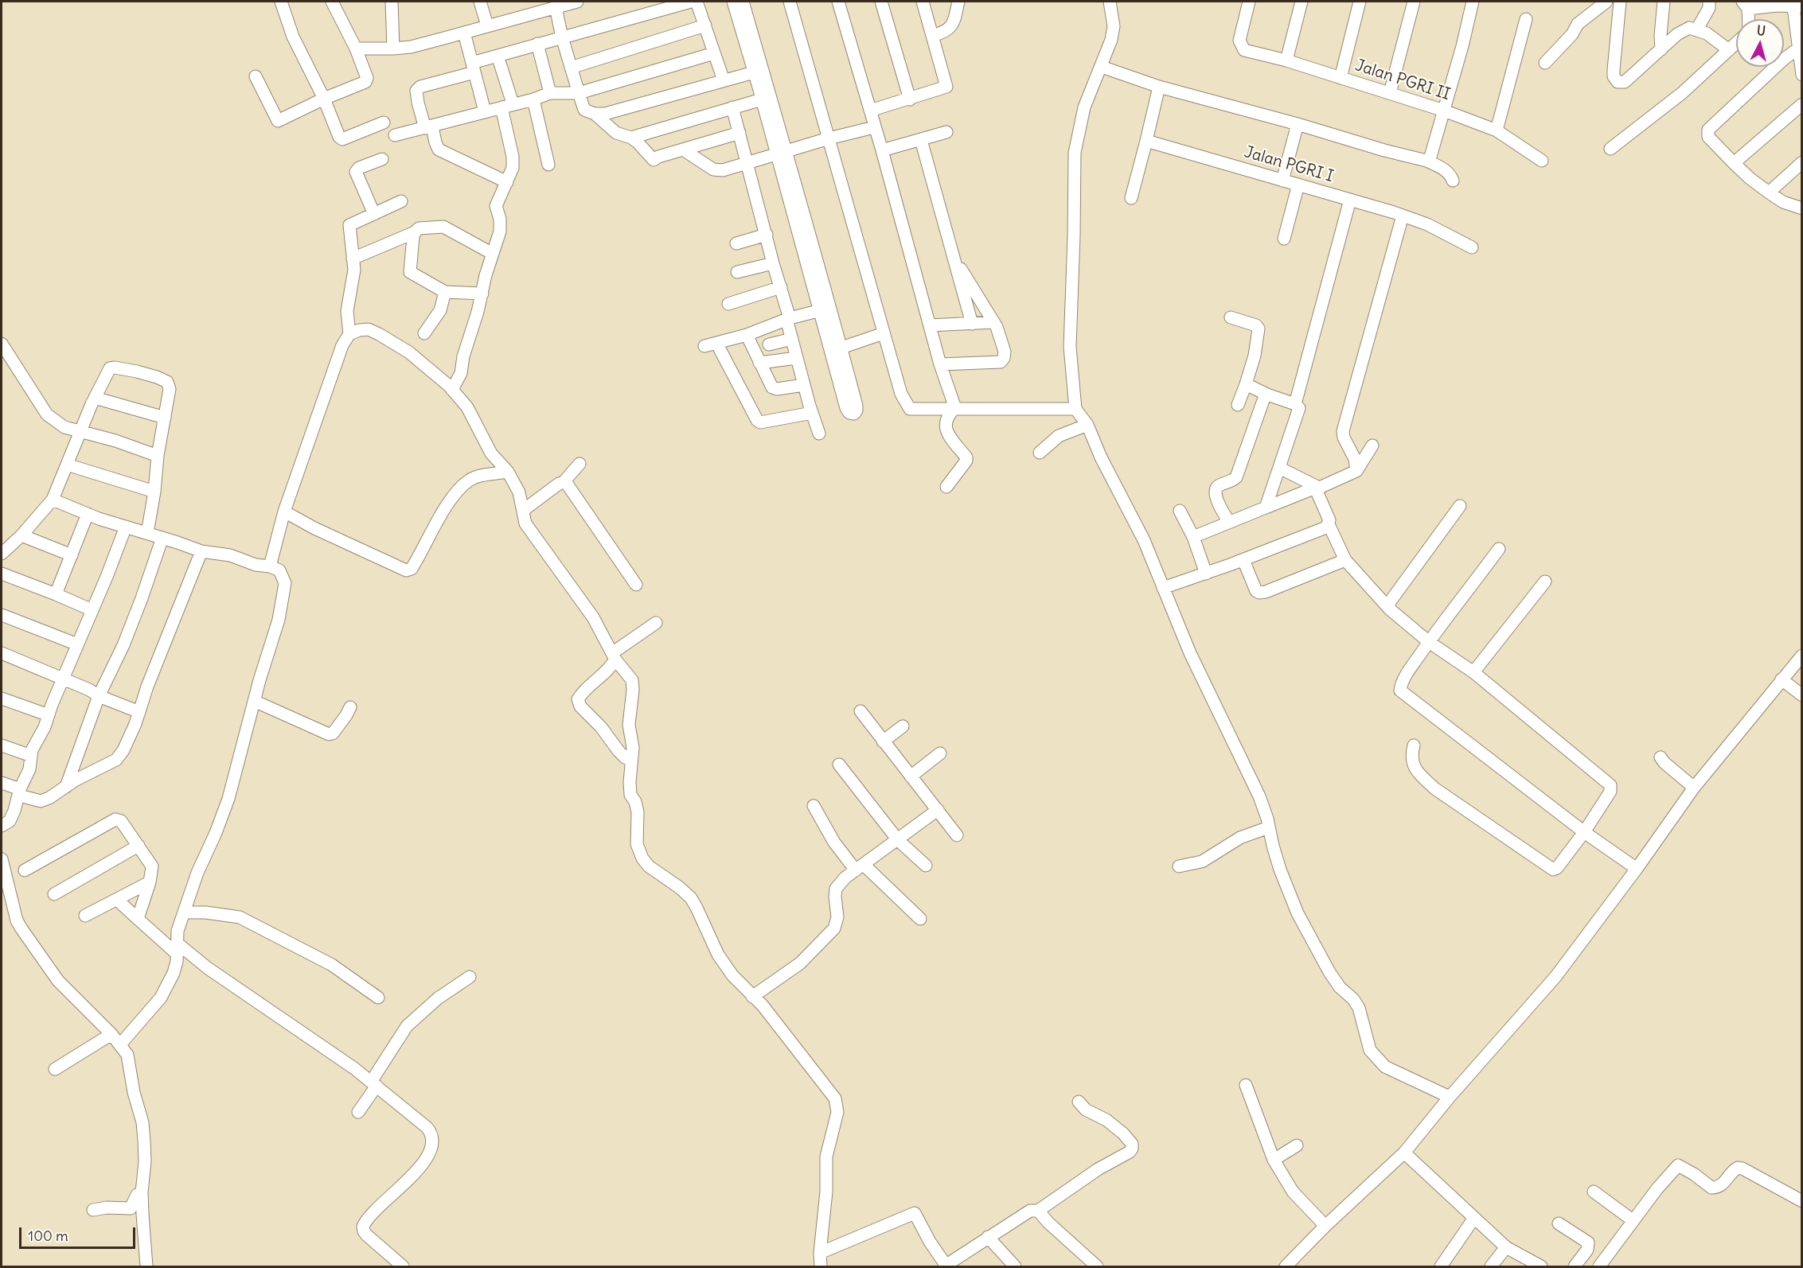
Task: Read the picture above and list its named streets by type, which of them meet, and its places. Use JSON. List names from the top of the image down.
{
  "streets": {
    "street": ["Jalan PGRI II", "Jalan PGRI I"]
  },
  "scale_bar": "100 m",
  "north": "top"
}
